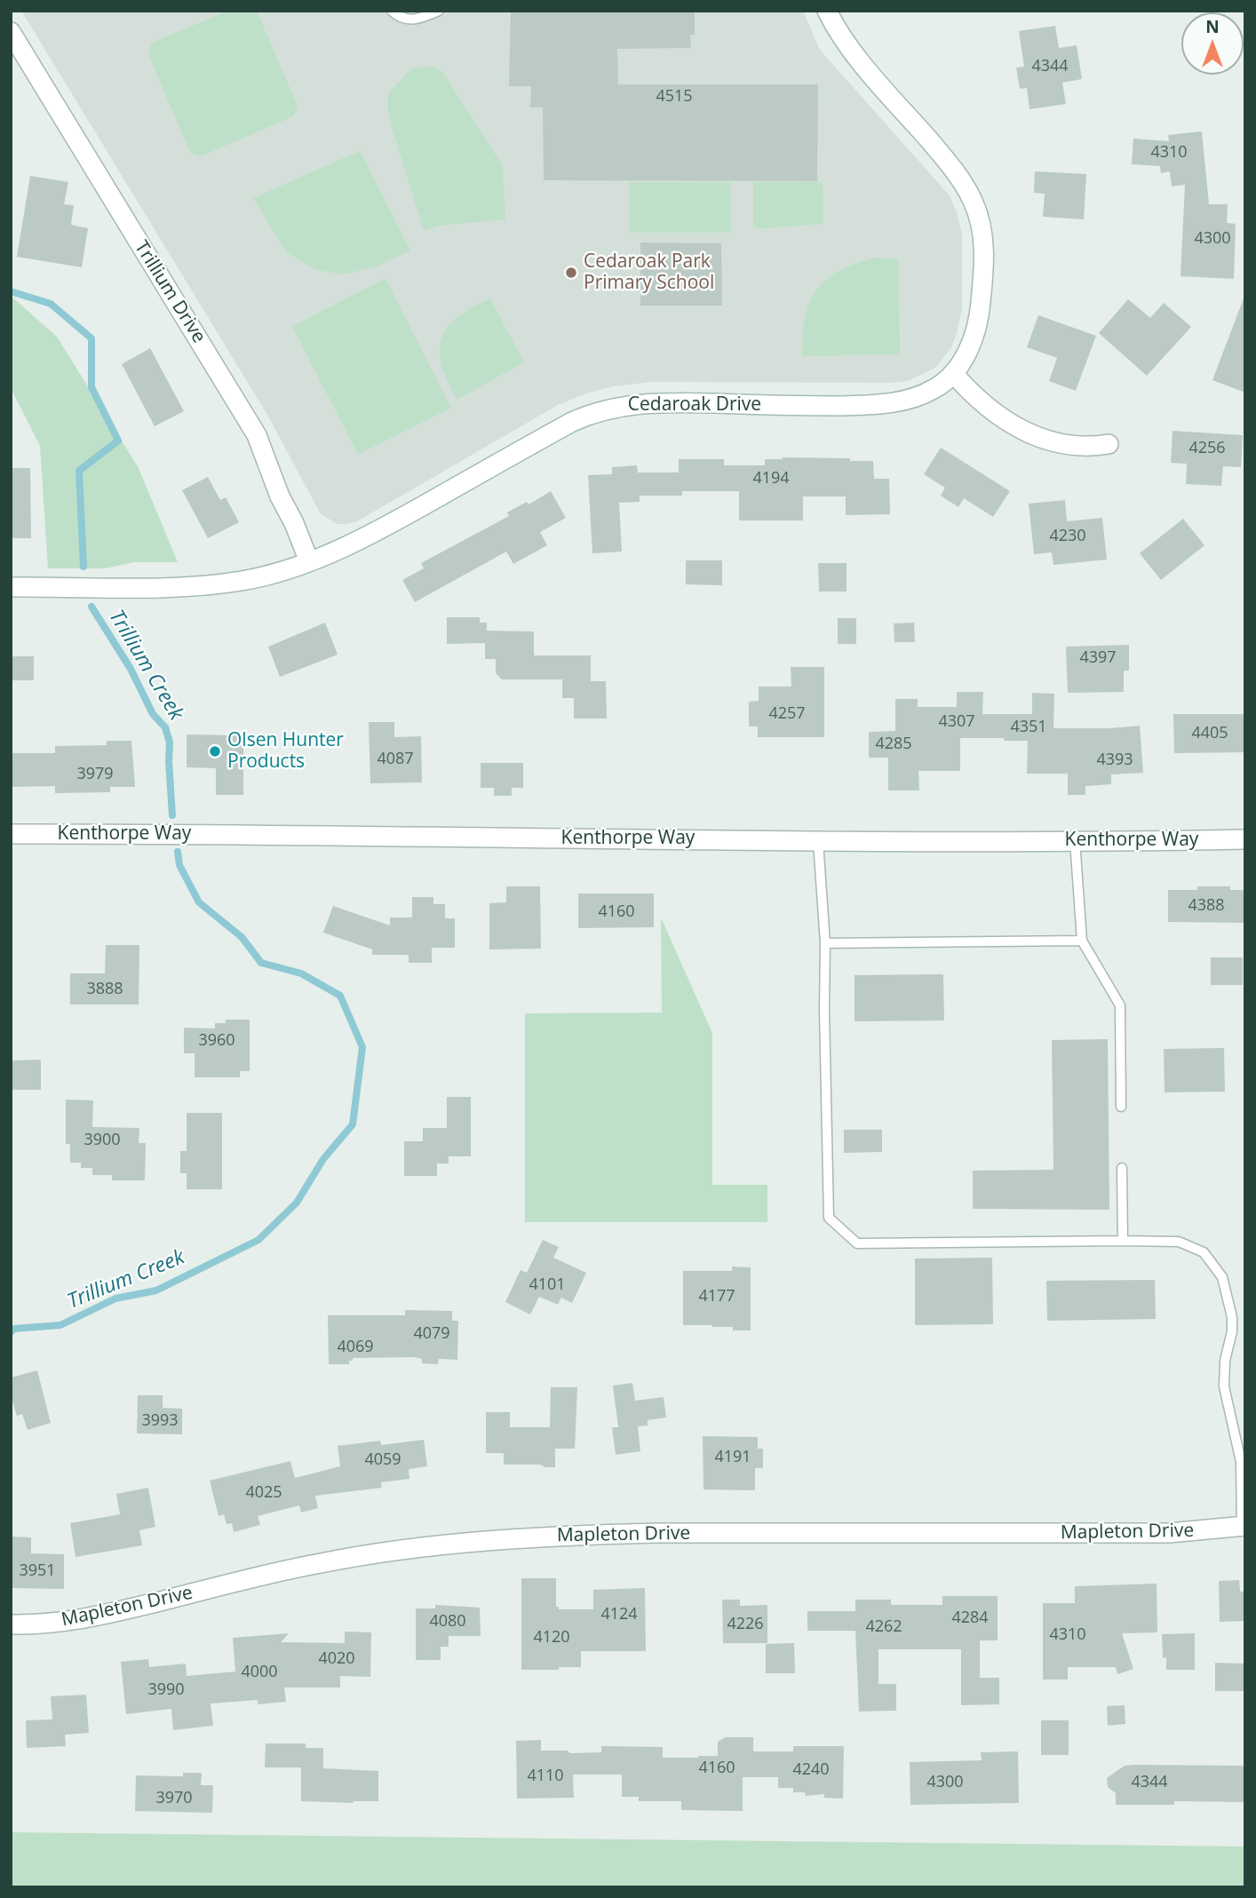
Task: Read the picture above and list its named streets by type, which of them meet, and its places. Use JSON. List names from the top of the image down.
{
  "streets": {
    "street": [
      "Trillium Drive",
      "Cedaroak Drive",
      "Kenthorpe Way",
      "Mapleton Drive"
    ]
  },
  "crossings": [
    ["Trillium Drive", "Cedaroak Drive"]
  ],
  "water": ["Trillium Creek"],
  "places": ["Cedaroak Park Primary School", "Olsen Hunter Products"],
  "house_numbers": [
    "4344",
    "4515",
    "4310",
    "4300",
    "4256",
    "4194",
    "4230",
    "4397",
    "4257",
    "4307",
    "4351",
    "4405",
    "4285",
    "4087",
    "4393",
    "3979",
    "4388",
    "4160",
    "3888",
    "3960",
    "3900",
    "4101",
    "4177",
    "4079",
    "4069",
    "3993",
    "4191",
    "4059",
    "4025",
    "3951",
    "4124",
    "4284",
    "4080",
    "4226",
    "4262",
    "4310",
    "4120",
    "4020",
    "4000",
    "3990",
    "4160",
    "4240",
    "4110",
    "4300",
    "4344",
    "3970"
  ],
  "north": "top"
}
